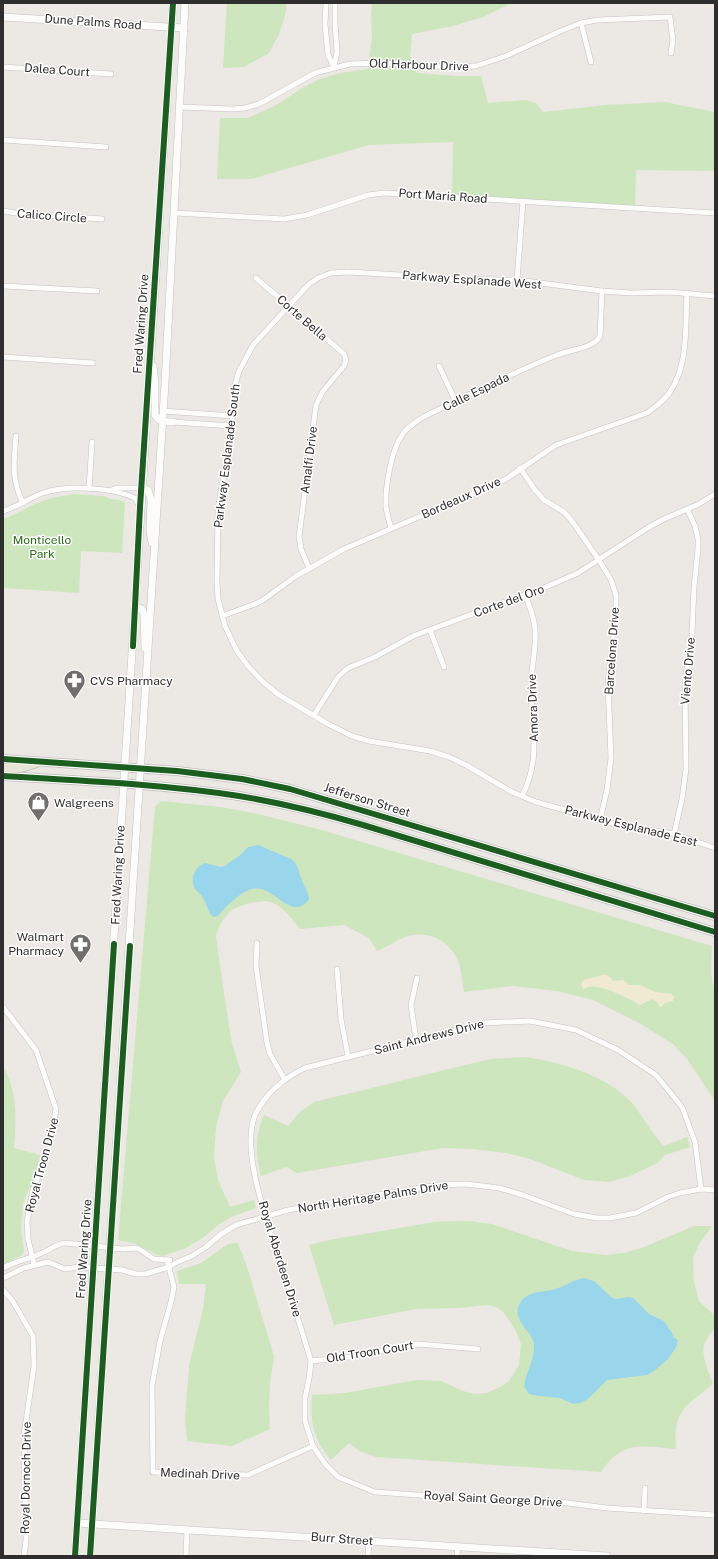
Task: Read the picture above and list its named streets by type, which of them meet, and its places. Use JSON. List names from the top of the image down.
{
  "streets": {
    "main road": [
      "Dune Palms Road",
      "Fred Waring Drive",
      "Jefferson Street",
      "Burr Street"
    ],
    "street": [
      "Old Harbour Drive",
      "Dalea Court",
      "Port Maria Road",
      "Calico Circle",
      "Parkway Esplanade West",
      "Corte Bella",
      "Calle Espada",
      "Parkway Esplanade South",
      "Amalfi Drive",
      "Bordeaux Drive",
      "Corte del Oro",
      "Barcelona Drive",
      "Viento Drive",
      "Amora Drive",
      "Parkway Esplanade East",
      "Saint Andrews Drive",
      "Royal Troon Drive",
      "North Heritage Palms Drive",
      "Royal Aberdeen Drive",
      "Old Troon Court",
      "Medinah Drive",
      "Royal Dornoch Drive",
      "Royal Saint George Drive"
    ]
  },
  "crossings": [
    ["Dune Palms Road", "Fred Waring Drive"],
    ["Old Harbour Drive", "Fred Waring Drive"],
    ["Port Maria Road", "Fred Waring Drive"],
    ["Parkway Esplanade West", "Corte Bella"],
    ["Parkway Esplanade West", "Calle Espada"],
    ["Parkway Esplanade West", "Parkway Esplanade South"],
    ["Parkway Esplanade West", "Bordeaux Drive"],
    ["Corte Bella", "Parkway Esplanade South"],
    ["Corte Bella", "Amalfi Drive"],
    ["Fred Waring Drive", "Jefferson Street"],
    ["Fred Waring Drive", "North Heritage Palms Drive"],
    ["Fred Waring Drive", "Burr Street"],
    ["Calle Espada", "Bordeaux Drive"],
    ["Parkway Esplanade South", "Bordeaux Drive"],
    ["Parkway Esplanade South", "Parkway Esplanade East"],
    ["Amalfi Drive", "Bordeaux Drive"],
    ["Bordeaux Drive", "Barcelona Drive"],
    ["Corte del Oro", "Barcelona Drive"],
    ["Corte del Oro", "Viento Drive"],
    ["Corte del Oro", "Amora Drive"],
    ["Corte del Oro", "Parkway Esplanade East"],
    ["Barcelona Drive", "Parkway Esplanade East"],
    ["Viento Drive", "Parkway Esplanade East"],
    ["Amora Drive", "Parkway Esplanade East"],
    ["Saint Andrews Drive", "North Heritage Palms Drive"],
    ["Saint Andrews Drive", "Royal Aberdeen Drive"],
    ["Royal Troon Drive", "North Heritage Palms Drive"],
    ["North Heritage Palms Drive", "Royal Aberdeen Drive"],
    ["North Heritage Palms Drive", "Medinah Drive"],
    ["Royal Aberdeen Drive", "Old Troon Court"],
    ["Royal Aberdeen Drive", "Medinah Drive"],
    ["Royal Aberdeen Drive", "Royal Saint George Drive"],
    ["Medinah Drive", "Royal Saint George Drive"]
  ],
  "parks": ["Monticello Park"],
  "places": {
    "pharmacy": ["CVS Pharmacy", "Walmart Pharmacy"],
    "shop": ["Walgreens"]
  }
}
